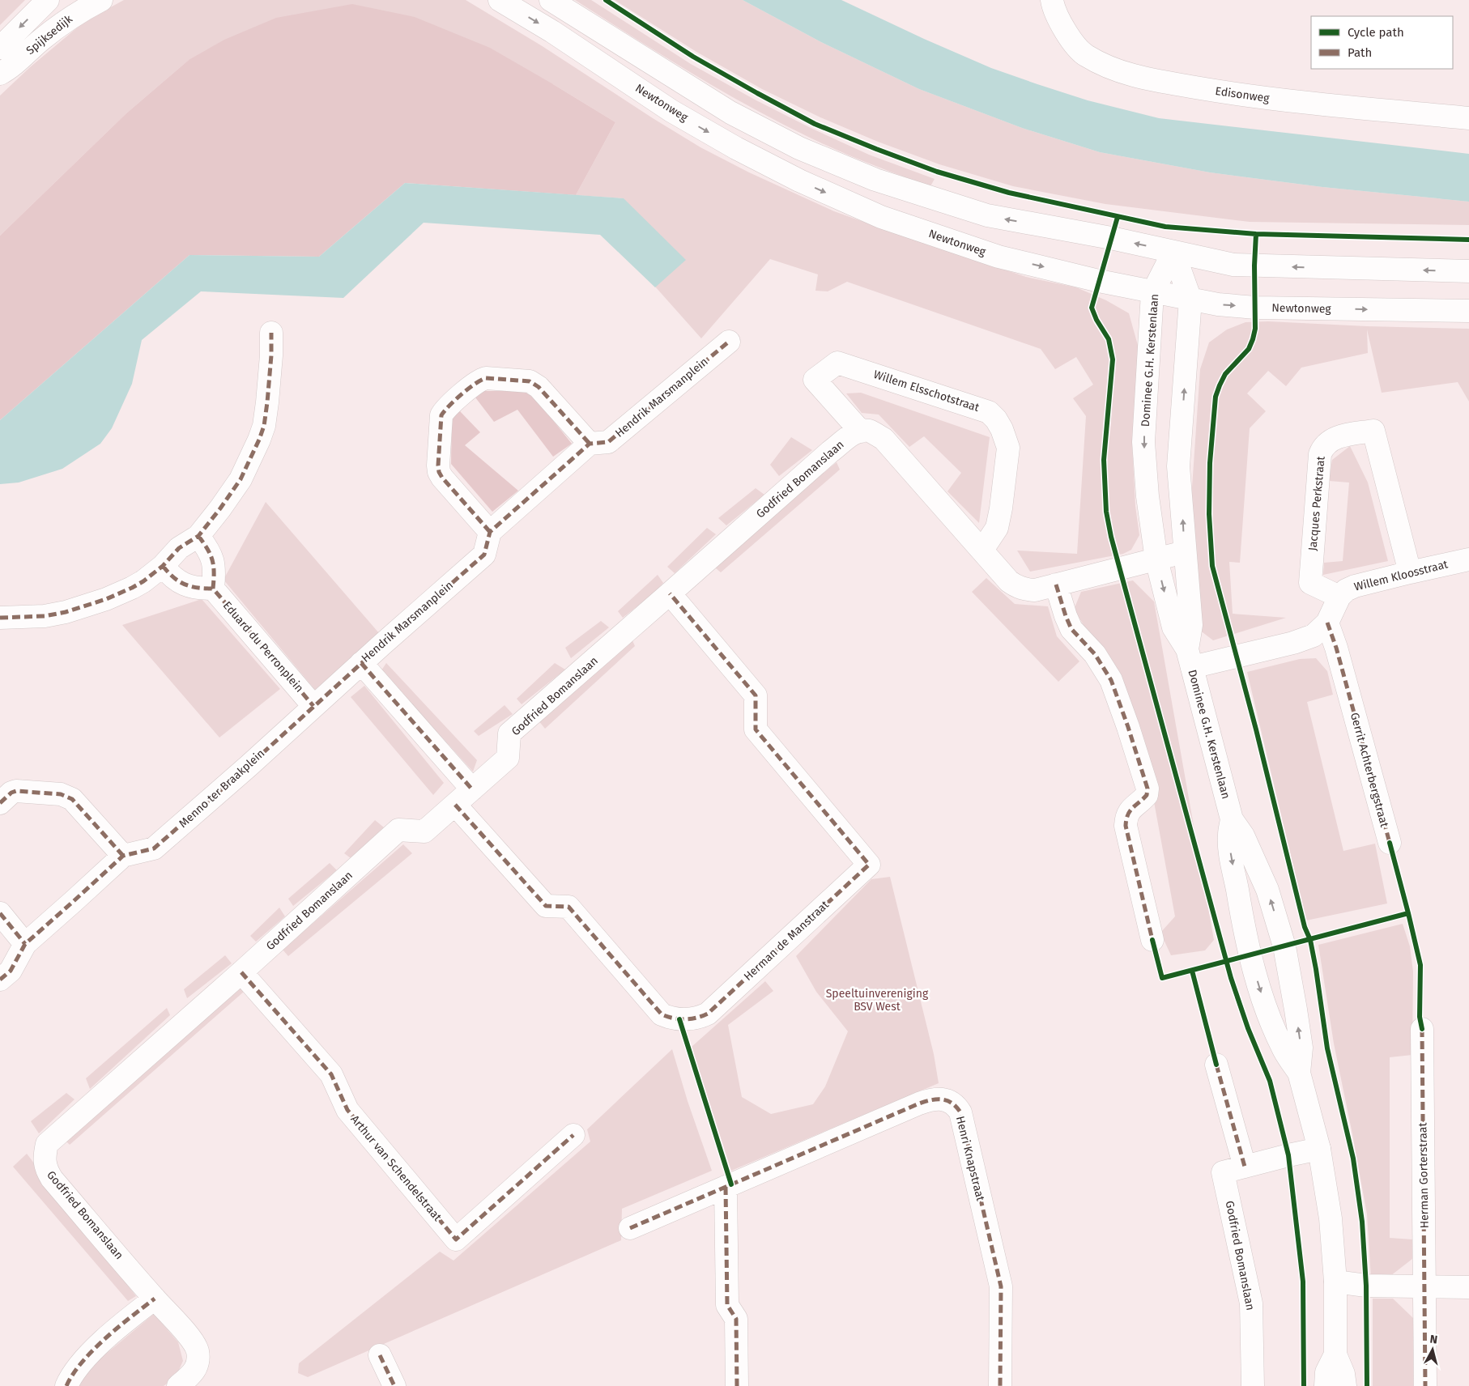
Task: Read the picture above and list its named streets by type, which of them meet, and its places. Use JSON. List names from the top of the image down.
{
  "streets": {
    "street": [
      "Spijksedijk",
      "Edisonweg",
      "Newtonweg",
      "Dominee G.H. Kerstenlaan",
      "Willem Elsschotstraat",
      "Hendrik Marsmanplein",
      "Godfried Bomanslaan",
      "Jacques Perkstraat",
      "Willem Kloosstraat",
      "Eduard du Perronplein",
      "Gerrit Achterbergstraat",
      "Menno ter Braakplein",
      "Herman de Manstraat",
      "Henri Knapstraat",
      "Arthur van Schendelstraat",
      "Herman Gorterstraat"
    ]
  },
  "crossings": [
    ["Newtonweg", "Dominee G.H. Kerstenlaan"],
    ["Dominee G.H. Kerstenlaan", "Godfried Bomanslaan"],
    ["Willem Elsschotstraat", "Godfried Bomanslaan"],
    ["Hendrik Marsmanplein", "Eduard du Perronplein"],
    ["Hendrik Marsmanplein", "Menno ter Braakplein"],
    ["Godfried Bomanslaan", "Herman de Manstraat"],
    ["Godfried Bomanslaan", "Arthur van Schendelstraat"],
    ["Jacques Perkstraat", "Willem Kloosstraat"],
    ["Eduard du Perronplein", "Menno ter Braakplein"]
  ],
  "parks": ["Speeltuinvereniging BSV West"],
  "legend": ["Cycle path", "Path"],
  "north": "top"
}
